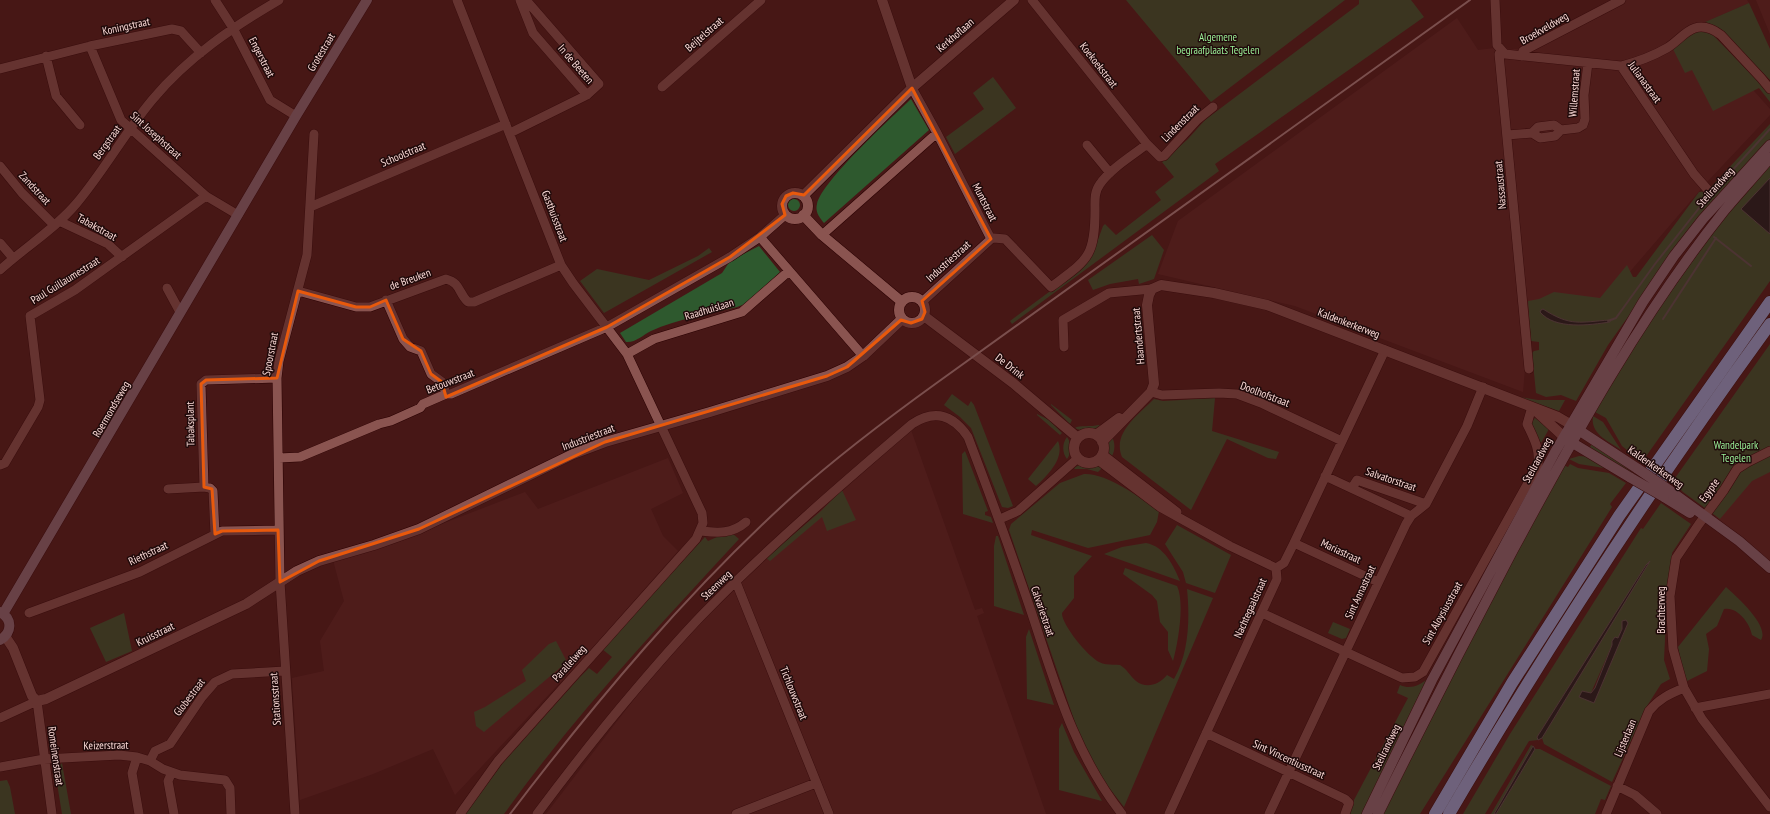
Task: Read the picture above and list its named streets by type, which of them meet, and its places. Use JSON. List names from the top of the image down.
{
  "streets": {
    "main road": [
      "Grotestraat",
      "Steilrandweg",
      "Kaldenkerkerweg",
      "Roermondseweg"
    ],
    "street": [
      "Koningstraat",
      "Broekveldweg",
      "Beijtelstraat",
      "Kerkhoflaan",
      "Engerstraat",
      "In de Beeten",
      "Koekoekstraat",
      "Julianastraat",
      "Willemstraat",
      "Lindenstraat",
      "Sint Josephstraat",
      "Bergstraat",
      "Schoolstraat",
      "Nassaustraat",
      "Zandstraat",
      "Muntstraat",
      "Gasthuisstraat",
      "Tabakstraat",
      "Industriestraat",
      "de Breuken",
      "Paul Guillaumestraat",
      "Raadhuislaan",
      "Haandertstraat",
      "Spoorstraat",
      "De Drink",
      "Betouwstraat",
      "Doolhofstraat",
      "Tabaksplant",
      "Salvatorstraat",
      "Egypte",
      "Mariastraat",
      "Riethstraat",
      "Steenweg",
      "Sint Annastraat",
      "Nachtegaalstraat",
      "Brachterweg",
      "Calvariestraat",
      "Sint Aloysiusstraat",
      "Kruisstraat",
      "Parallelweg",
      "Tichlouwstraat",
      "Globestraat",
      "Stationsstraat",
      "Lijsterlaan",
      "Keizerstraat",
      "Romeinenstraat",
      "Sint Vincentiusstraat"
    ]
  },
  "crossings": [
    ["Koningstraat", "Sint Josephstraat"],
    ["Koningstraat", "Bergstraat"],
    ["Broekveldweg", "Julianastraat"],
    ["Kerkhoflaan", "Muntstraat"],
    ["Grotestraat", "Engerstraat"],
    ["Grotestraat", "Sint Josephstraat"],
    ["Grotestraat", "Roermondseweg"],
    ["Engerstraat", "Bergstraat"],
    ["In de Beeten", "Schoolstraat"],
    ["Koekoekstraat", "Lindenstraat"],
    ["Julianastraat", "Willemstraat"],
    ["Julianastraat", "Nassaustraat"],
    ["Willemstraat", "Nassaustraat"],
    ["Sint Josephstraat", "Bergstraat"],
    ["Sint Josephstraat", "Paul Guillaumestraat"],
    ["Sint Josephstraat", "Roermondseweg"],
    ["Bergstraat", "Zandstraat"],
    ["Bergstraat", "Tabakstraat"],
    ["Schoolstraat", "Gasthuisstraat"],
    ["Schoolstraat", "Spoorstraat"],
    ["Steilrandweg", "Kaldenkerkerweg"],
    ["Zandstraat", "Tabakstraat"],
    ["Muntstraat", "Industriestraat"],
    ["Gasthuisstraat", "Industriestraat"],
    ["Gasthuisstraat", "de Breuken"],
    ["Gasthuisstraat", "Raadhuislaan"],
    ["Gasthuisstraat", "Betouwstraat"],
    ["Tabakstraat", "Paul Guillaumestraat"],
    ["Industriestraat", "Spoorstraat"],
    ["Industriestraat", "De Drink"],
    ["Industriestraat", "Kruisstraat"],
    ["Industriestraat", "Stationsstraat"],
    ["de Breuken", "Spoorstraat"],
    ["Kaldenkerkerweg", "Haandertstraat"],
    ["Kaldenkerkerweg", "Egypte"],
    ["Kaldenkerkerweg", "Sint Annastraat"],
    ["Kaldenkerkerweg", "Nachtegaalstraat"],
    ["Kaldenkerkerweg", "Brachterweg"],
    ["Kaldenkerkerweg", "Sint Aloysiusstraat"],
    ["Haandertstraat", "Doolhofstraat"],
    ["Spoorstraat", "Betouwstraat"],
    ["Spoorstraat", "Tabaksplant"],
    ["Spoorstraat", "Riethstraat"],
    ["Spoorstraat", "Kruisstraat"],
    ["Spoorstraat", "Stationsstraat"],
    ["Doolhofstraat", "Nachtegaalstraat"],
    ["Salvatorstraat", "Sint Annastraat"],
    ["Salvatorstraat", "Nachtegaalstraat"],
    ["Egypte", "Brachterweg"],
    ["Mariastraat", "Sint Annastraat"],
    ["Mariastraat", "Nachtegaalstraat"],
    ["Steenweg", "Calvariestraat"],
    ["Steenweg", "Tichlouwstraat"],
    ["Sint Annastraat", "Sint Aloysiusstraat"],
    ["Sint Annastraat", "Sint Vincentiusstraat"],
    ["Nachtegaalstraat", "Sint Aloysiusstraat"],
    ["Nachtegaalstraat", "Sint Vincentiusstraat"],
    ["Brachterweg", "Lijsterlaan"],
    ["Kruisstraat", "Stationsstraat"],
    ["Kruisstraat", "Romeinenstraat"],
    ["Globestraat", "Stationsstraat"],
    ["Globestraat", "Keizerstraat"],
    ["Keizerstraat", "Romeinenstraat"]
  ],
  "parks": ["Algemene begraafplaats Tegelen", "Wandelpark Tegelen"]
}
